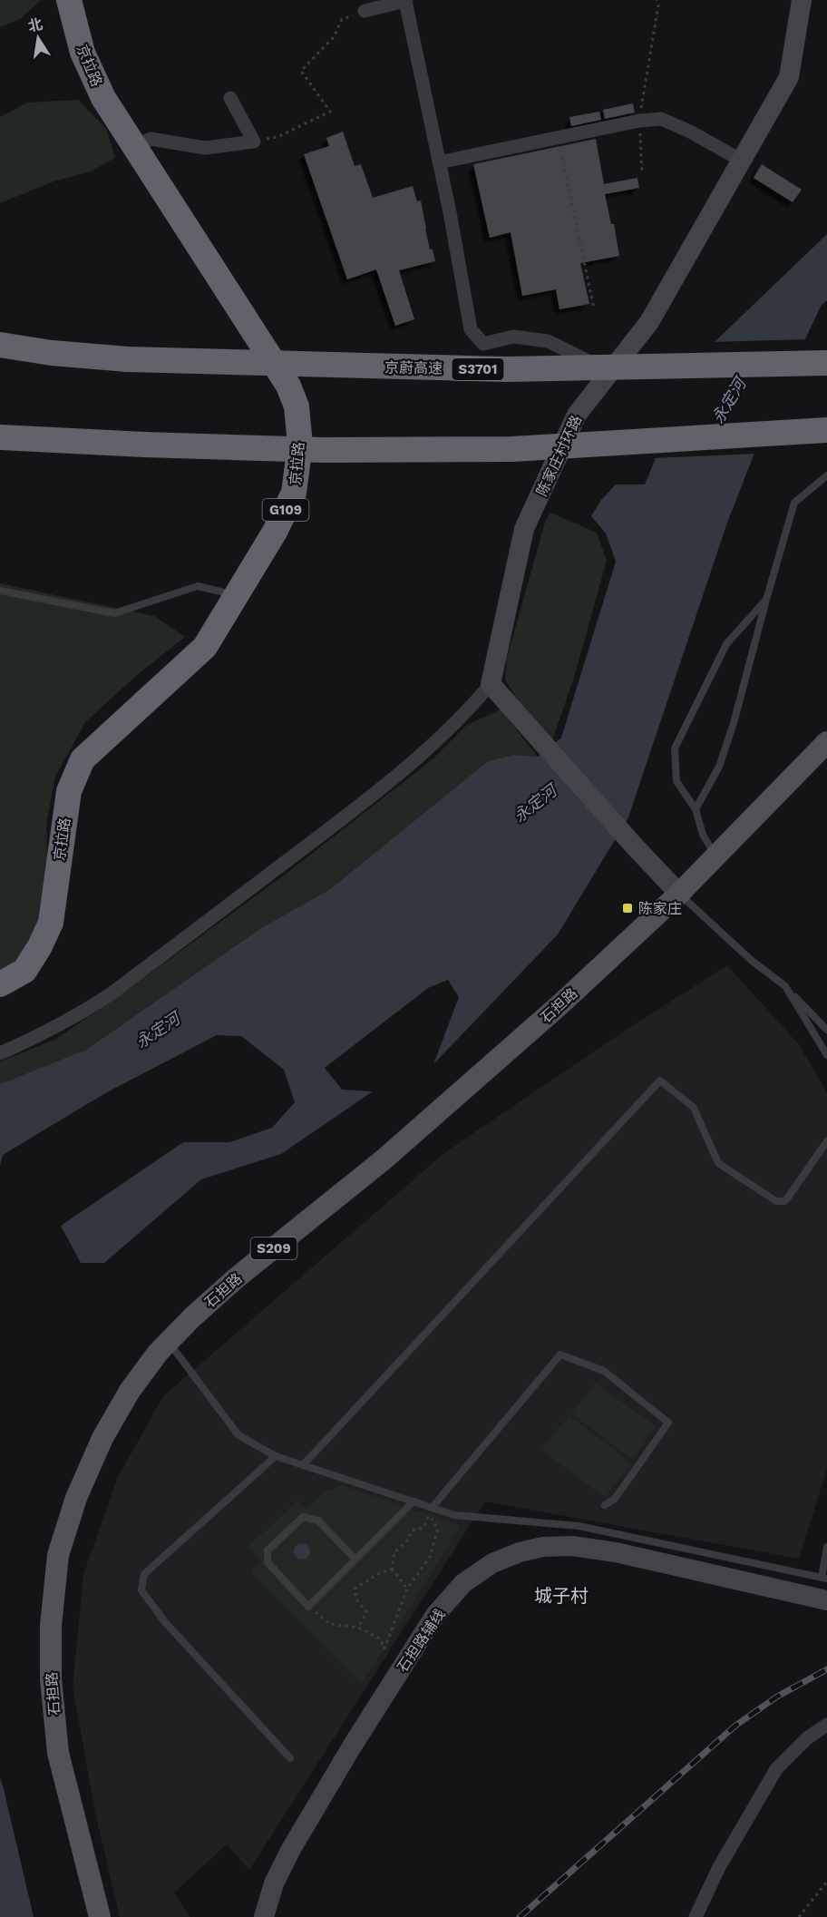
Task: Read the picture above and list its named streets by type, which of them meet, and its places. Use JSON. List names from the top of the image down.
{
  "streets": {
    "highway": [
      "京拉路",
      "京蔚高速",
      "S3701",
      "G109"
    ],
    "main road": ["石担路", "S209"],
    "street": ["陈家庄村环路", "石担路辅线"]
  },
  "districts": ["城子村"],
  "water": ["永定河"],
  "places": {
    "transit": ["陈家庄"]
  },
  "north": "top"
}
